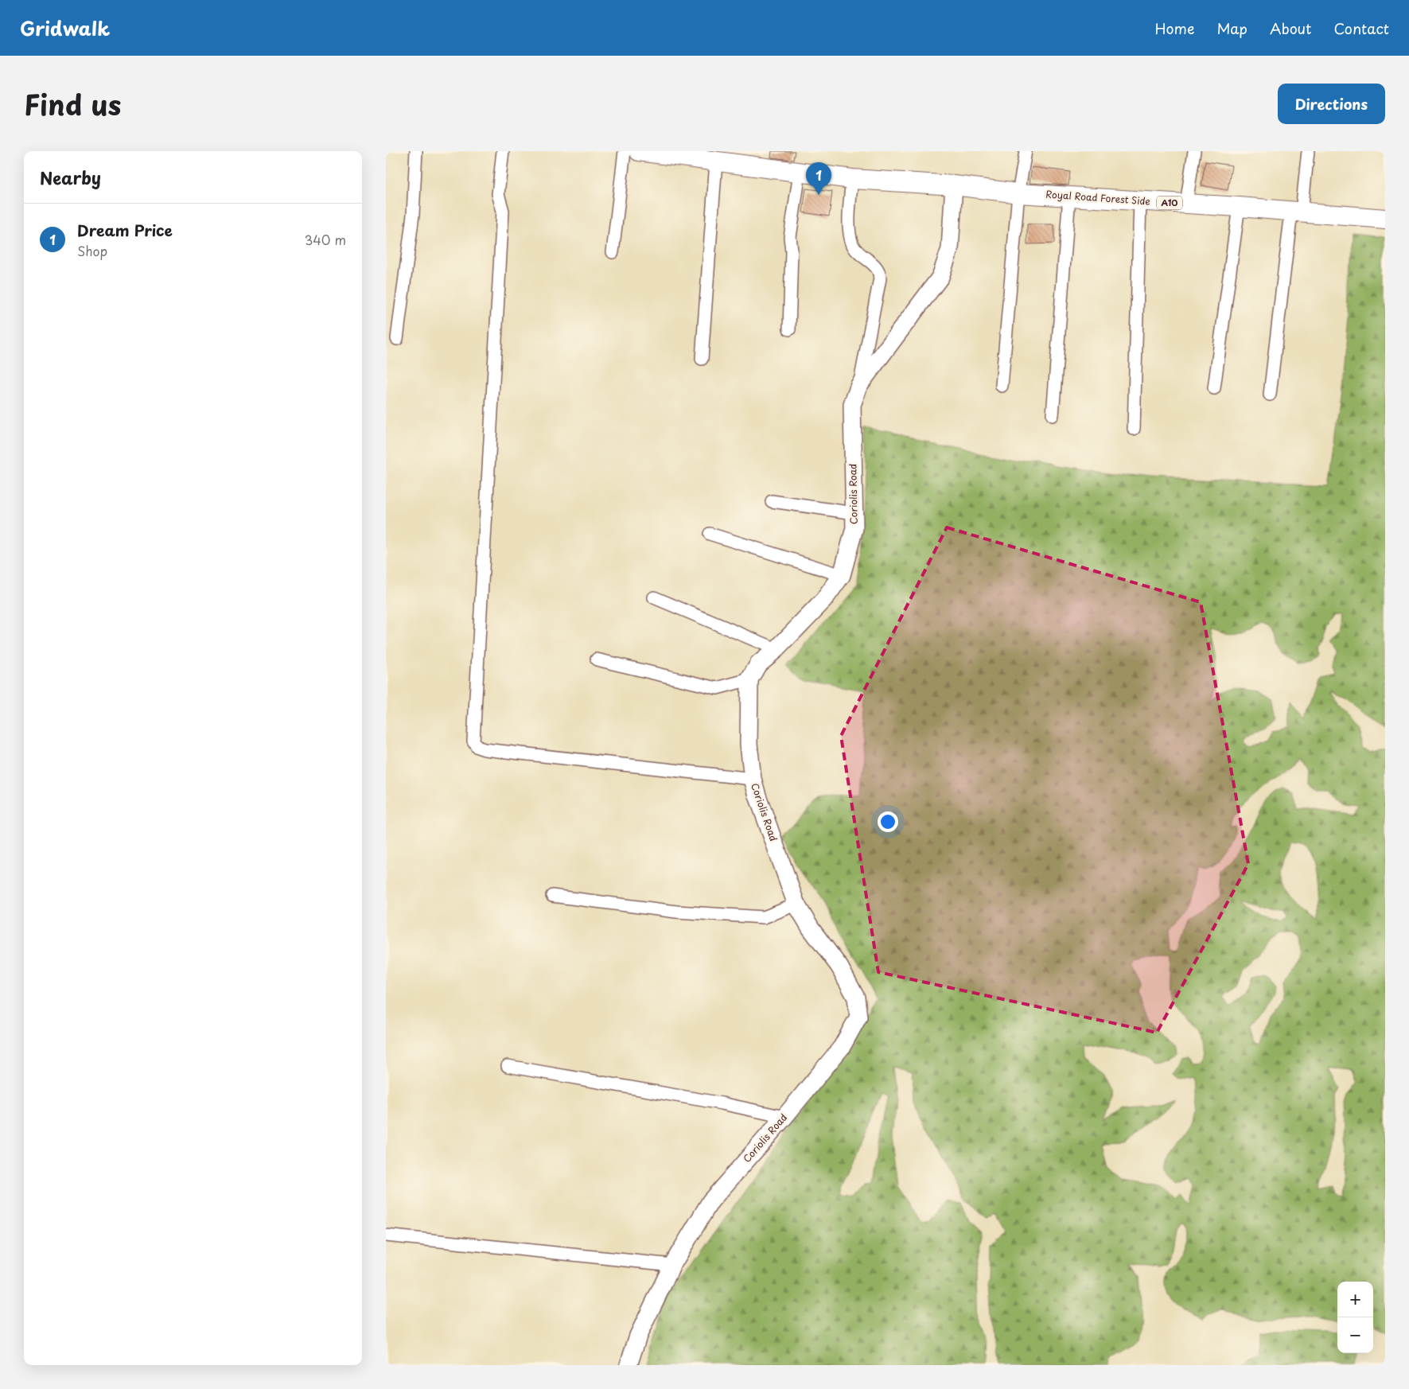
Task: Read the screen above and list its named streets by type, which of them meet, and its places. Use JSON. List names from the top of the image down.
{
  "streets": {
    "main road": ["Royal Road Forest Side", "A10", "Coriolis Road"]
  },
  "crossings": [
    ["Royal Road Forest Side", "A10"],
    ["Royal Road Forest Side", "Coriolis Road"],
    ["A10", "Coriolis Road"]
  ],
  "page": {
    "header": "Gridwalk",
    "nav": [
      "Home",
      "Map",
      "About",
      "Contact"
    ],
    "title": "Find us",
    "buttons": "Directions",
    "heading": "Nearby",
    "pins": "1",
    "list": [
      {
        "mark": "1",
        "name": "Dream Price",
        "note": "Shop",
        "value": "340 m"
      }
    ],
    "map_buttons": ["+", "−"]
  }
}
